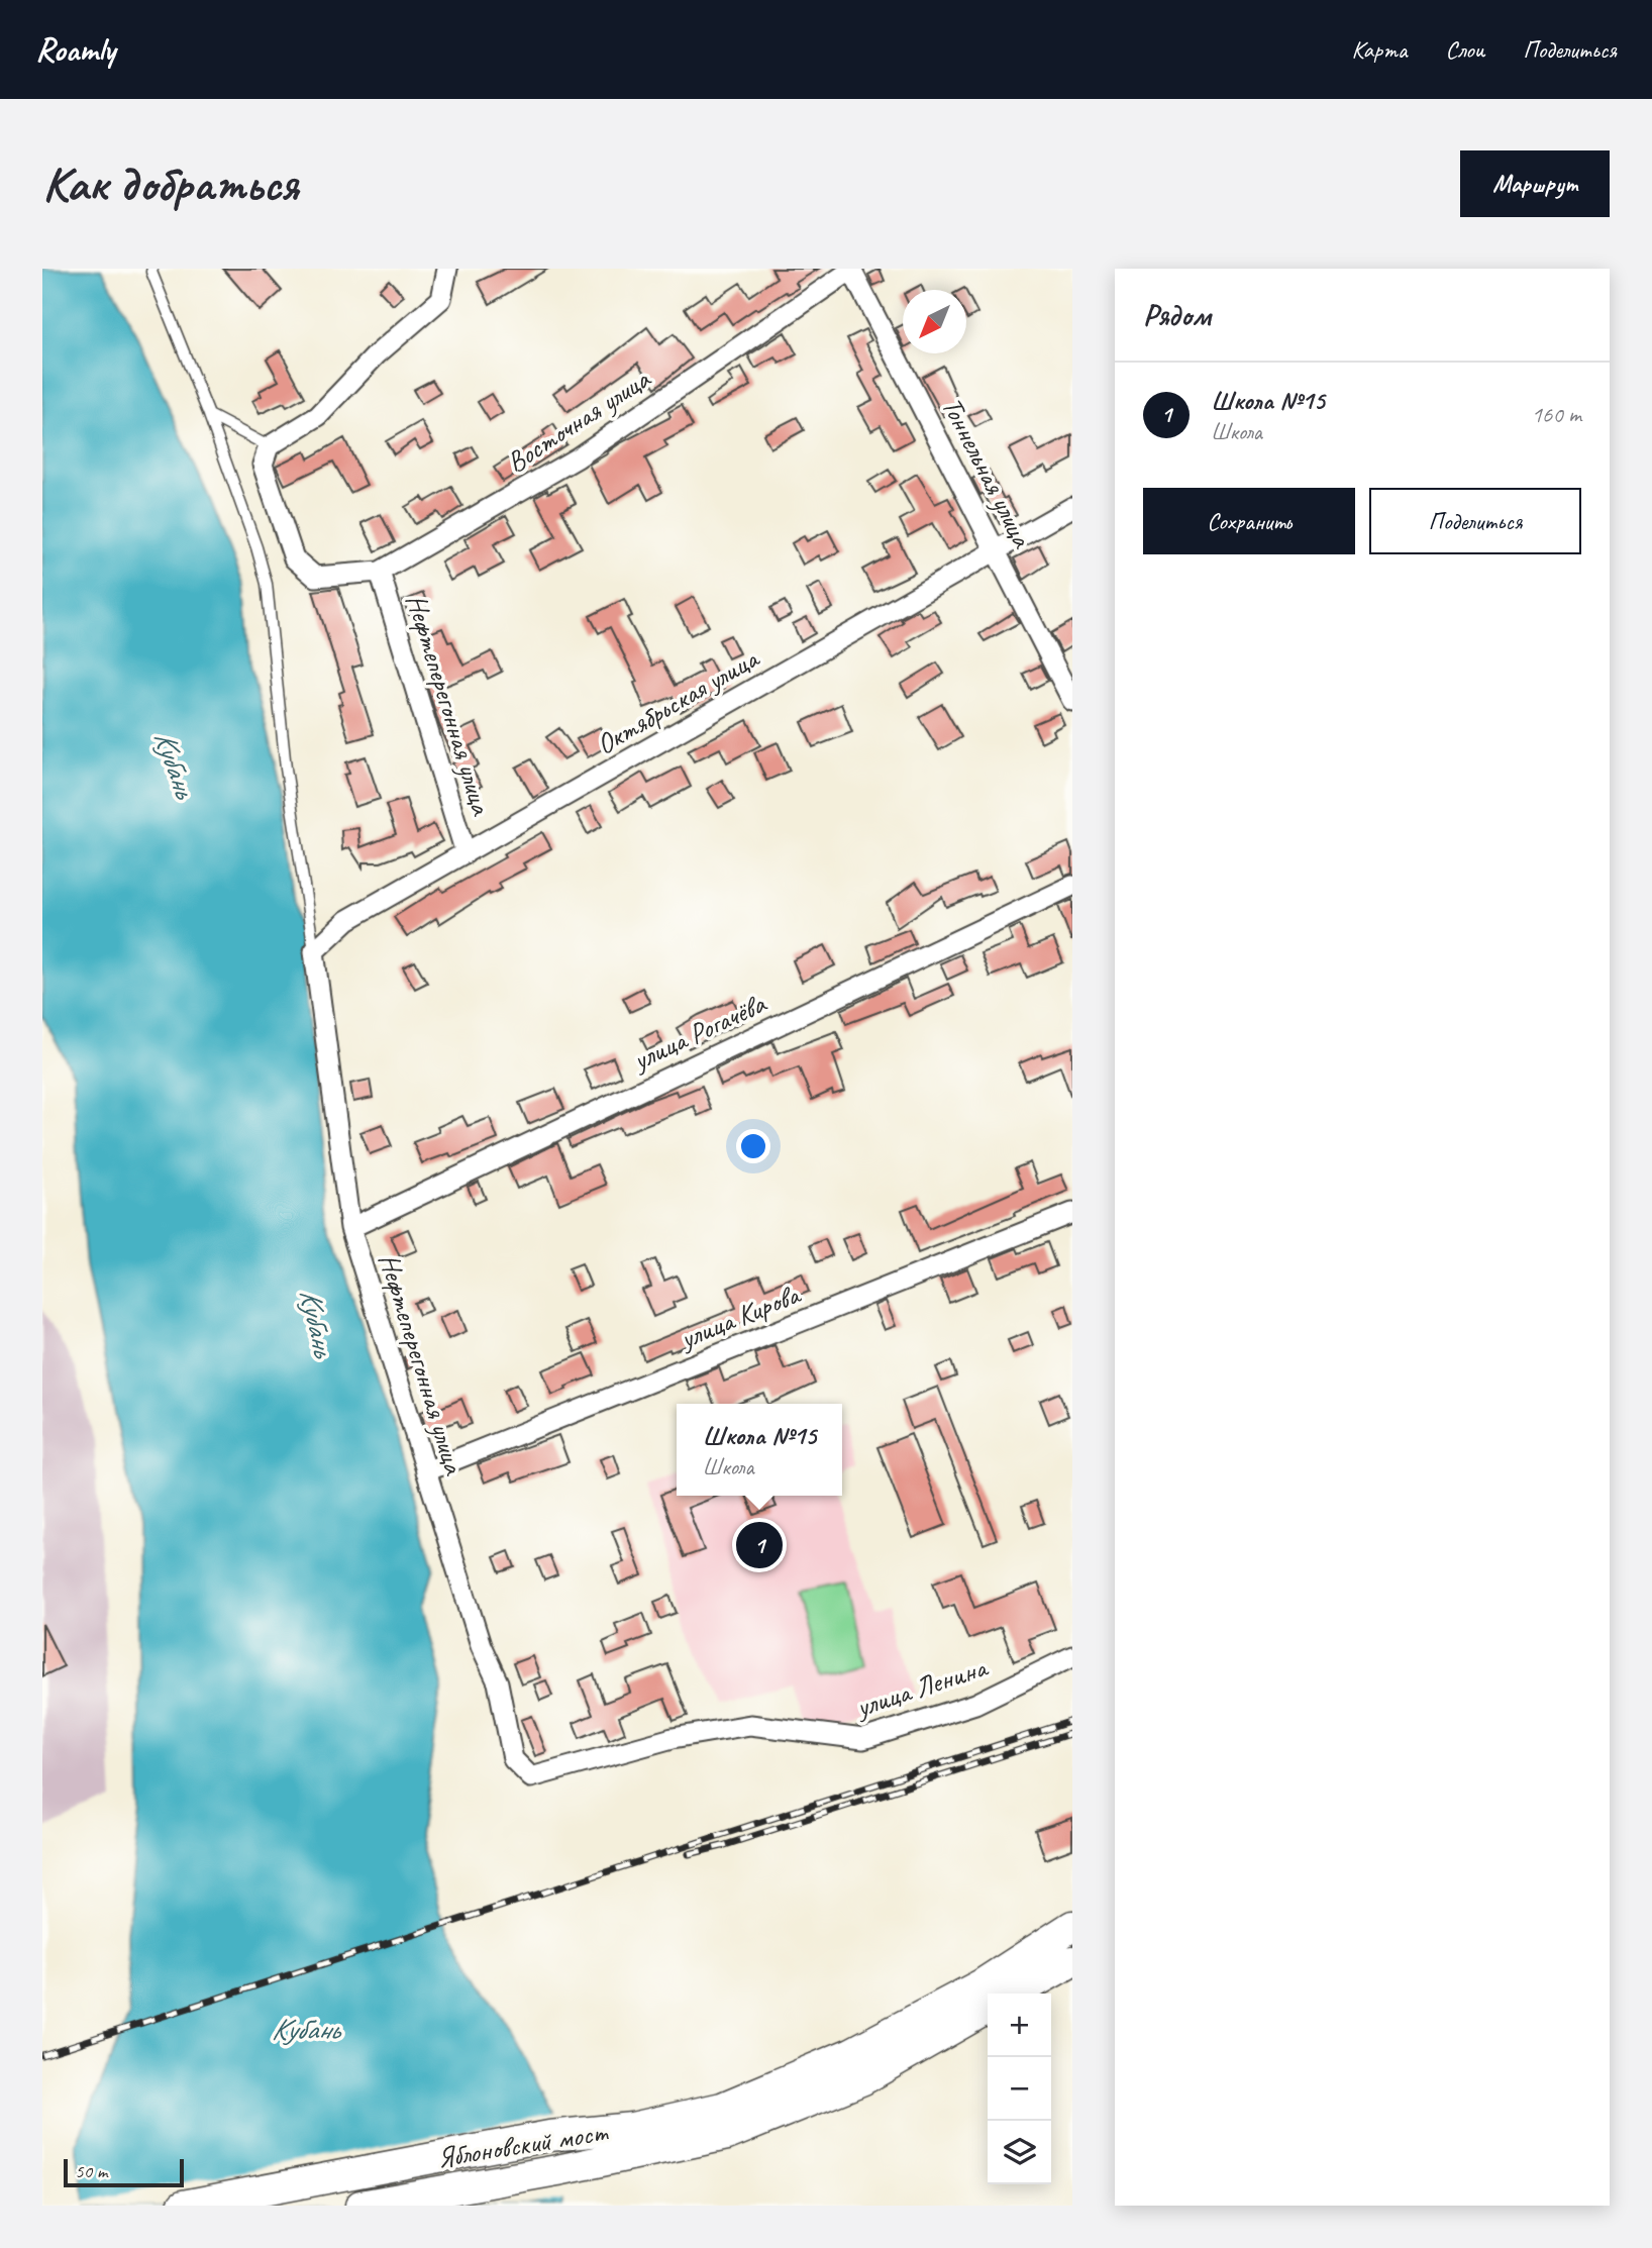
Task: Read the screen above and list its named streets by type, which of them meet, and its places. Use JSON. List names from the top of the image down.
{
  "streets": {
    "main road": ["Яблоновский мост"],
    "street": [
      "Восточная улица",
      "Тоннельная улица",
      "Октябрьская улица",
      "Нефтеперегонная улица",
      "улица Рогачёва",
      "улица Кирова",
      "улица Ленина"
    ]
  },
  "crossings": [
    ["Восточная улица", "Тоннельная улица"],
    ["Восточная улица", "Нефтеперегонная улица"],
    ["Тоннельная улица", "Октябрьская улица"],
    ["Октябрьская улица", "Нефтеперегонная улица"],
    ["Нефтеперегонная улица", "улица Рогачёва"],
    ["Нефтеперегонная улица", "улица Кирова"],
    ["Нефтеперегонная улица", "улица Ленина"]
  ],
  "water": ["Кубань"],
  "scale_bar": "50 m",
  "north": "bottom left",
  "page": {
    "header": "Roamly",
    "nav": ["Карта", "Слои", "Поделиться"],
    "buttons": [
      "Маршрут",
      ["Сохранить", "Поделиться"]
    ],
    "title": "Как добраться",
    "heading": "Рядом",
    "list": [
      {
        "mark": "1",
        "name": "Школа №15",
        "note": "Школа",
        "value": "160 m"
      }
    ],
    "popup": ["Школа №15", "Школа"],
    "pins": "1",
    "map_buttons": ["+", "−"],
    "scale": "50 m"
  }
}
